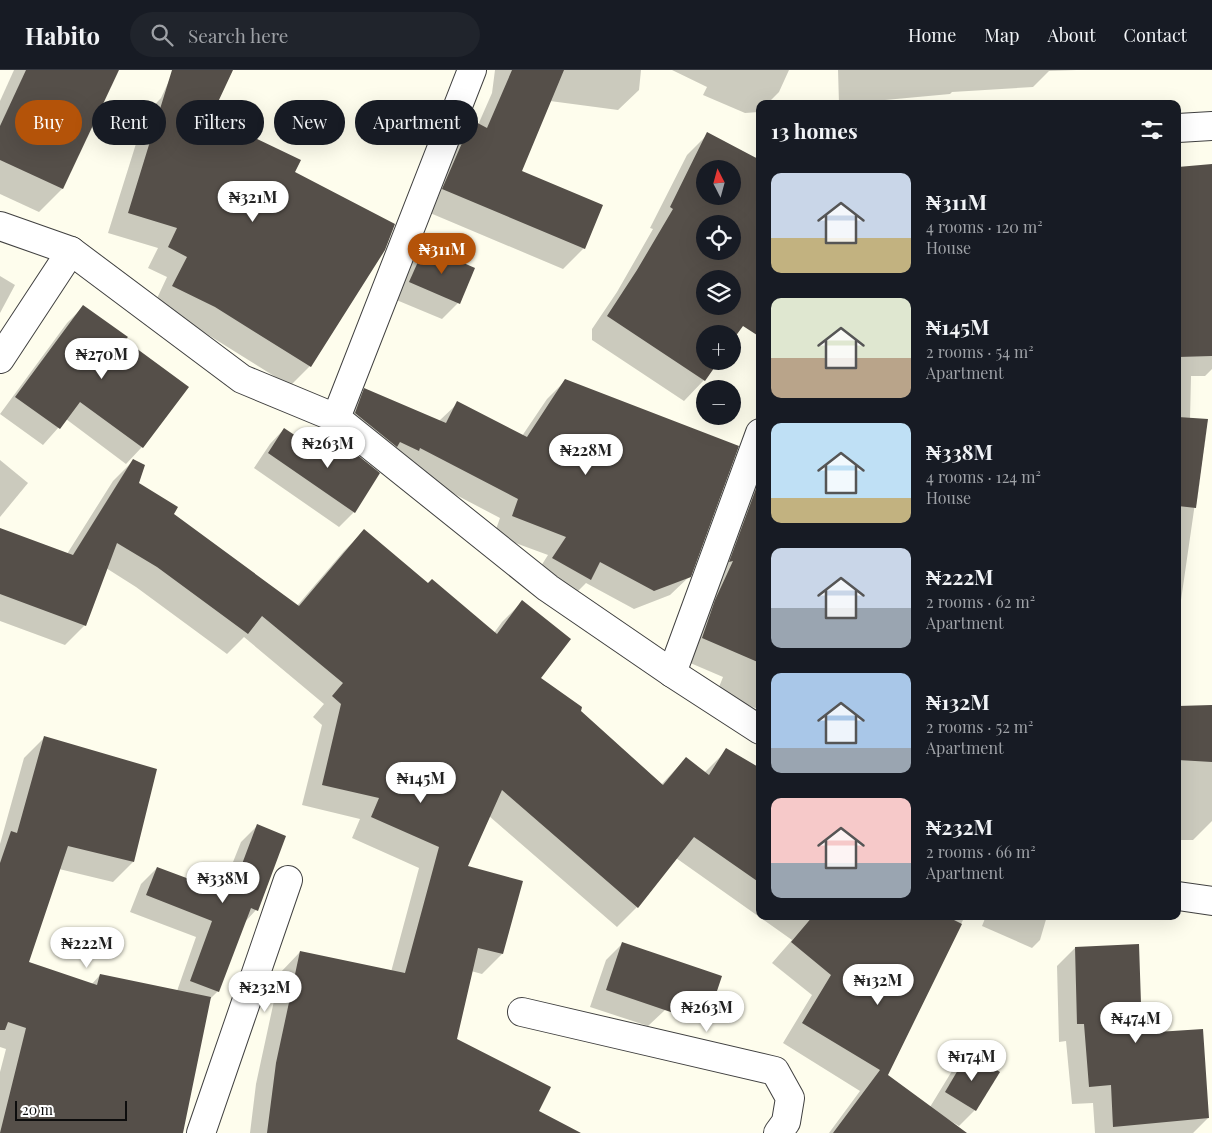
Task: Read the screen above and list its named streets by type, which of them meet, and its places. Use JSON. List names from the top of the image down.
{
  "scale_bar": "20 m",
  "north": "top",
  "page": {
    "header": "Habito",
    "search": "Search here",
    "nav": [
      "Home",
      "Map",
      "About",
      "Contact"
    ],
    "chip": [
      "Buy",
      "Rent",
      "Filters",
      "New",
      "Apartment"
    ],
    "heading": "13 homes",
    "map_buttons": ["+", "−"],
    "list": [
      {
        "name": "₦311M",
        "note": "4 rooms · 120 m² · House"
      },
      {
        "name": "₦145M",
        "note": "2 rooms · 54 m² · Apartment"
      },
      {
        "name": "₦338M",
        "note": "4 rooms · 124 m² · House"
      },
      {
        "name": "₦222M",
        "note": "2 rooms · 62 m² · Apartment"
      },
      {
        "name": "₦132M",
        "note": "2 rooms · 52 m² · Apartment"
      },
      {
        "name": "₦232M",
        "note": "2 rooms · 66 m² · Apartment"
      }
    ],
    "price": [
      "₦321M",
      "₦311M",
      "₦270M",
      "₦263M",
      "₦228M",
      "₦145M",
      "₦338M",
      "₦222M",
      "₦132M",
      "₦232M",
      "₦263M",
      "₦474M",
      "₦174M"
    ],
    "scale": "20 m"
  }
}
